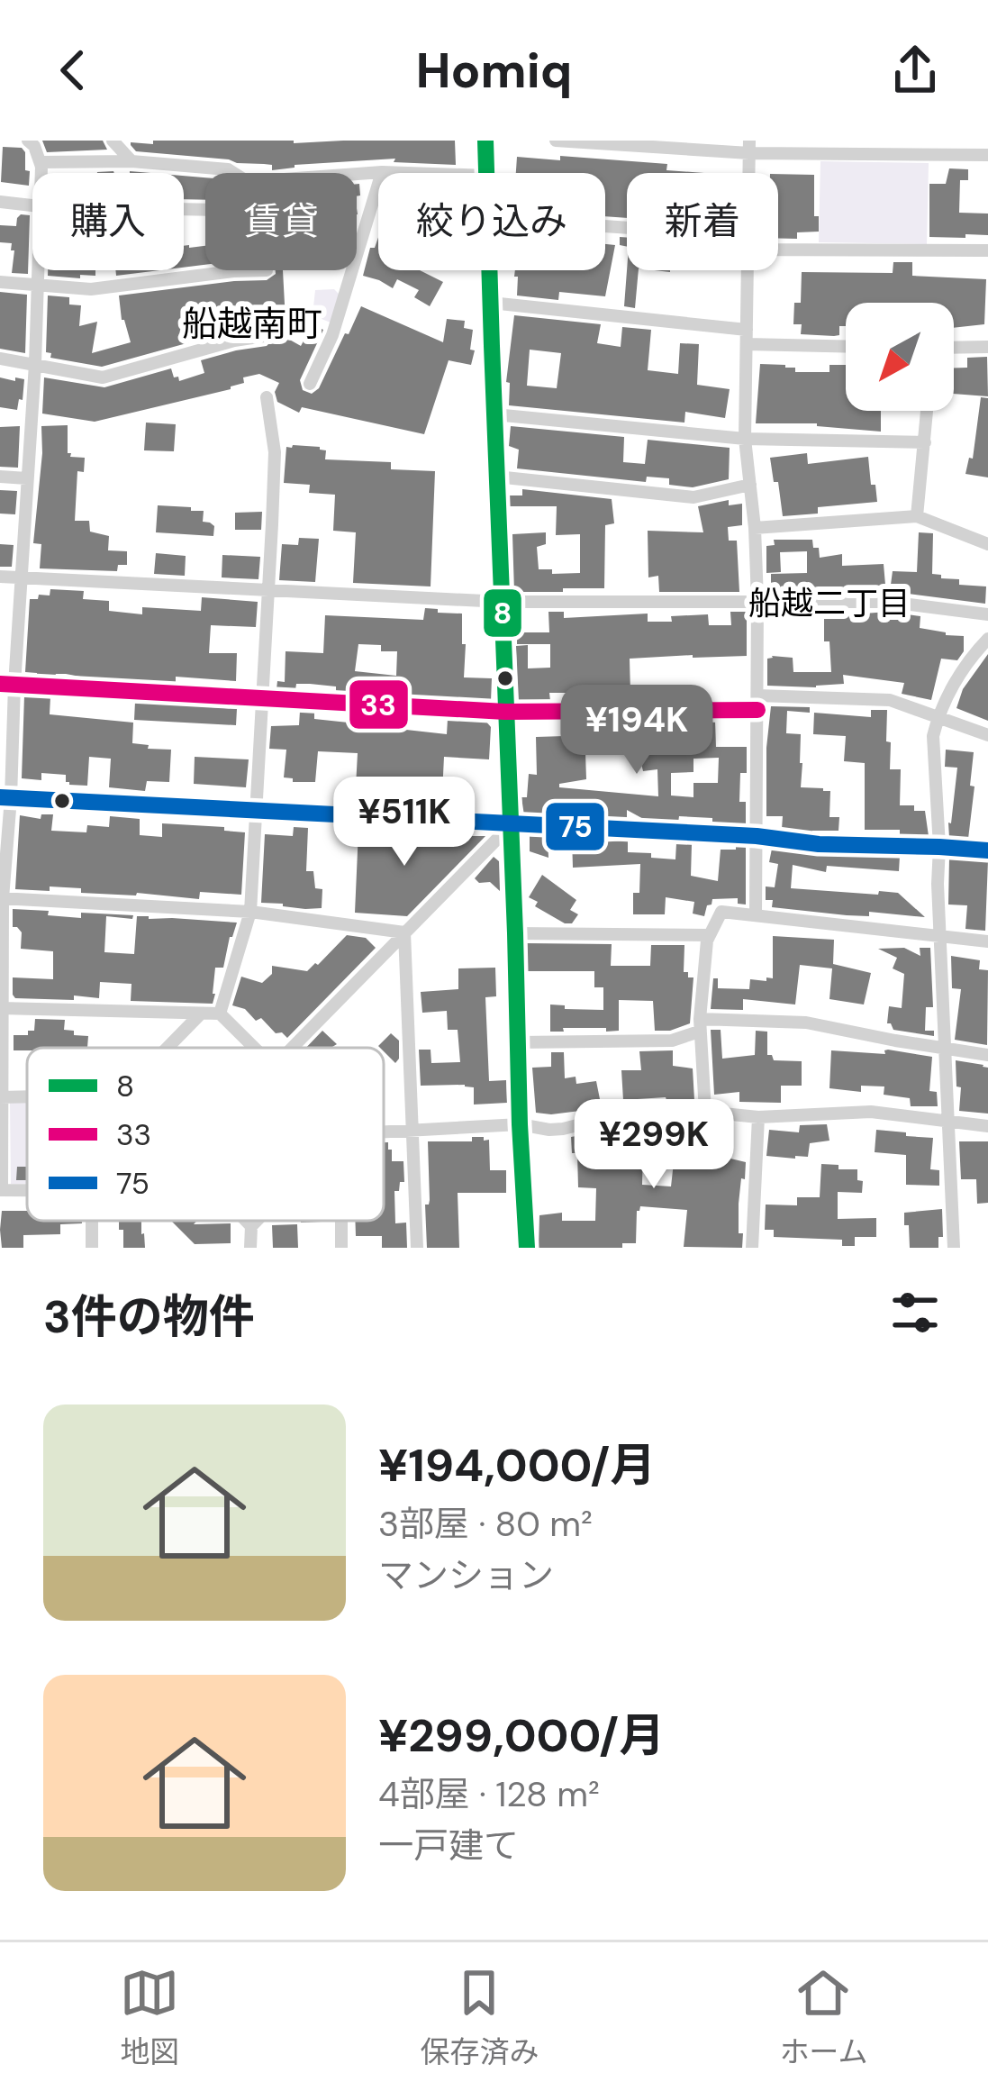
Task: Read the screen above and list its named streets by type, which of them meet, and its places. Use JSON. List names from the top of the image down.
{
  "districts": ["船越南町", "船越二丁目"],
  "lines": ["transit line 8", "transit line 33", "transit line 75"],
  "legend": ["8", "33", "75"],
  "north": "bottom left",
  "page": {
    "header": "Homiq",
    "chip": [
      "購入",
      "賃貸",
      "絞り込み",
      "新着"
    ],
    "price": ["¥194K", "¥511K", "¥299K"],
    "heading": "3件の物件",
    "list": [
      {
        "name": "¥194,000/月",
        "note": "3部屋 · 80 m² · マンション"
      },
      {
        "name": "¥299,000/月",
        "note": "4部屋 · 128 m² · 一戸建て"
      }
    ],
    "tabs": ["地図", "保存済み", "ホーム"]
  }
}
